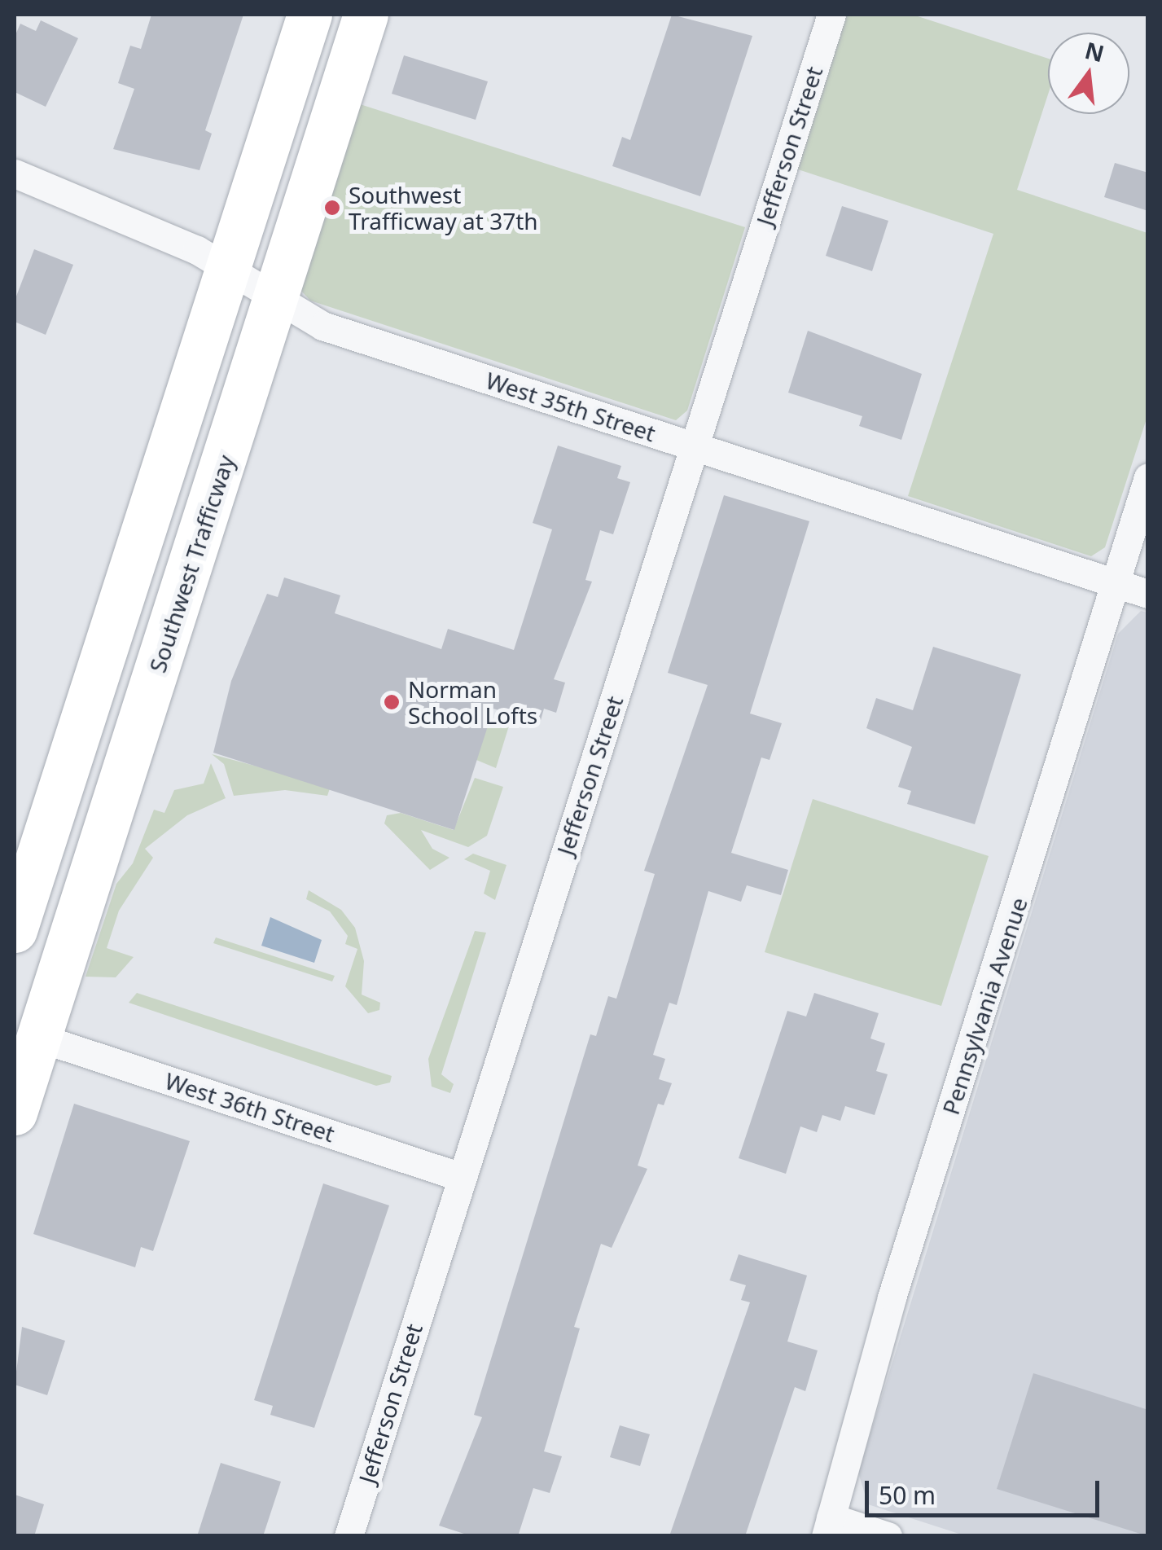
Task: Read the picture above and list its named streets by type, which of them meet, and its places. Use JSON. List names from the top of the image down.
{
  "streets": {
    "main road": ["Southwest Trafficway"],
    "street": [
      "Jefferson Street",
      "West 35th Street",
      "Pennsylvania Avenue",
      "West 36th Street"
    ]
  },
  "crossings": [
    ["Jefferson Street", "West 35th Street"],
    ["Jefferson Street", "West 36th Street"],
    ["West 35th Street", "Southwest Trafficway"],
    ["West 35th Street", "Pennsylvania Avenue"],
    ["Southwest Trafficway", "West 36th Street"]
  ],
  "places": ["Southwest Trafficway at 37th", "Norman School Lofts"],
  "scale_bar": "50 m",
  "north": "top"
}
